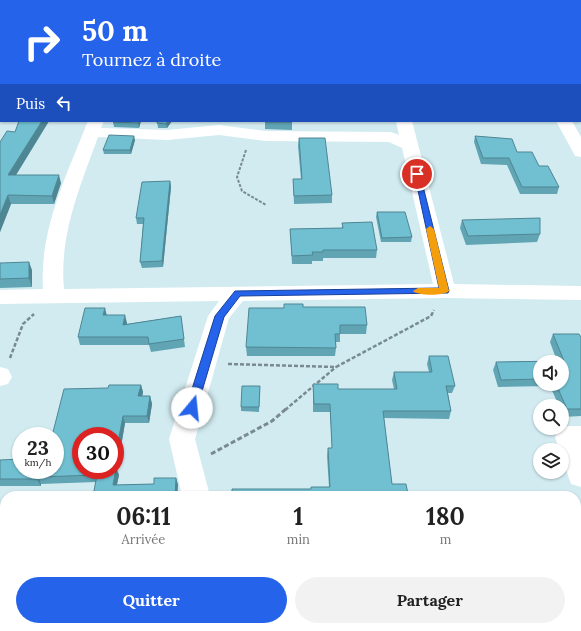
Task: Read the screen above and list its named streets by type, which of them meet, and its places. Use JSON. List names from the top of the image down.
{
  "page": {
    "turn": ["50 m", "Tournez à droite"],
    "then": "Puis",
    "speed": "23 km/h",
    "limit": "30",
    "eta": [
      "06:11",
      "Arrivée",
      "1",
      "min",
      "180",
      "m"
    ],
    "buttons": ["Quitter", "Partager"]
  }
}
